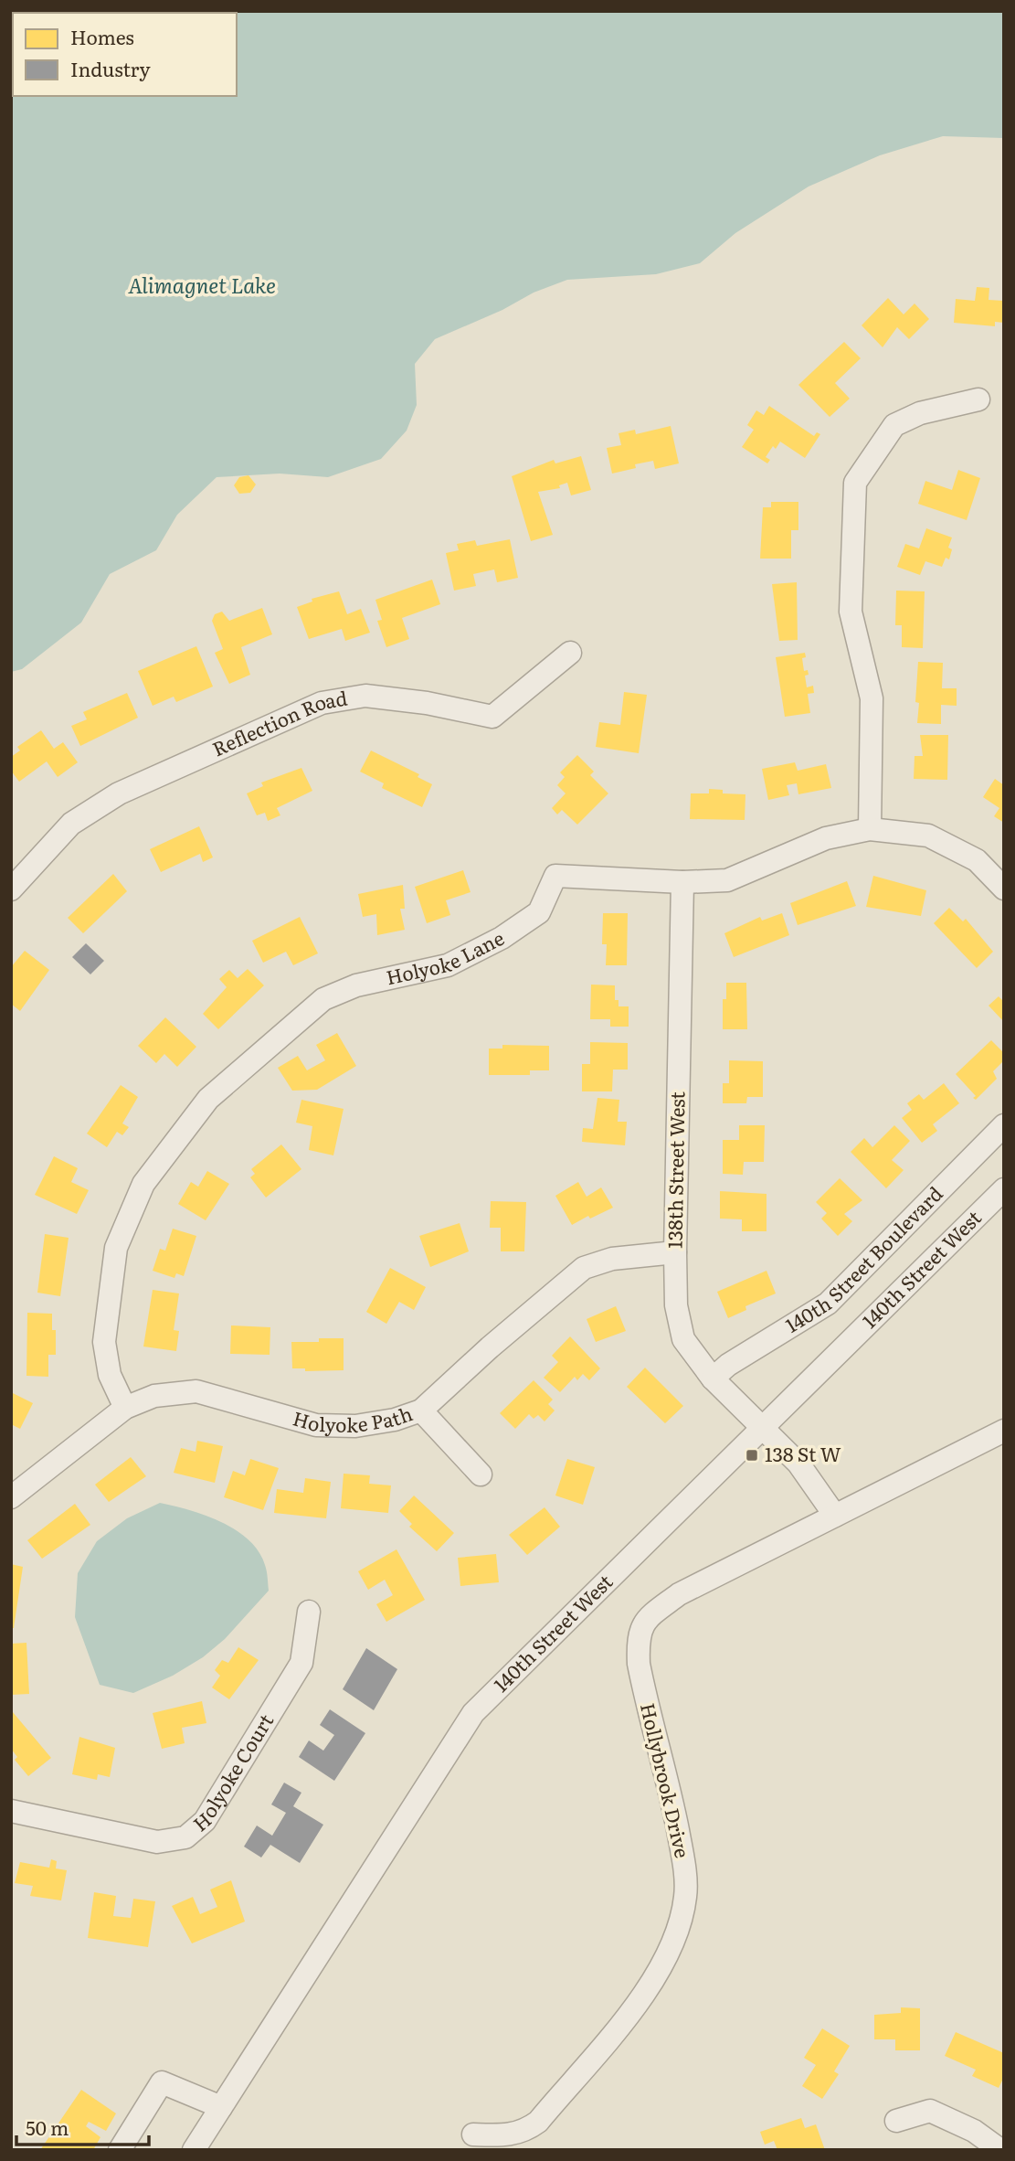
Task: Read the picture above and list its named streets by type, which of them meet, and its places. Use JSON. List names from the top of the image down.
{
  "streets": {
    "street": [
      "Reflection Road",
      "Holyoke Lane",
      "138th Street West",
      "140th Street Boulevard",
      "140th Street West",
      "Holyoke Path",
      "Holyoke Court",
      "Hollybrook Drive"
    ]
  },
  "crossings": [
    ["Holyoke Lane", "138th Street West"],
    ["Holyoke Lane", "Holyoke Path"],
    ["138th Street West", "140th Street Boulevard"],
    ["138th Street West", "140th Street West"],
    ["138th Street West", "Holyoke Path"],
    ["138th Street West", "Hollybrook Drive"]
  ],
  "water": ["Alimagnet Lake"],
  "places": {
    "transit": ["138 St W"]
  },
  "legend": ["Homes", "Industry"],
  "scale_bar": "50 m"
}
